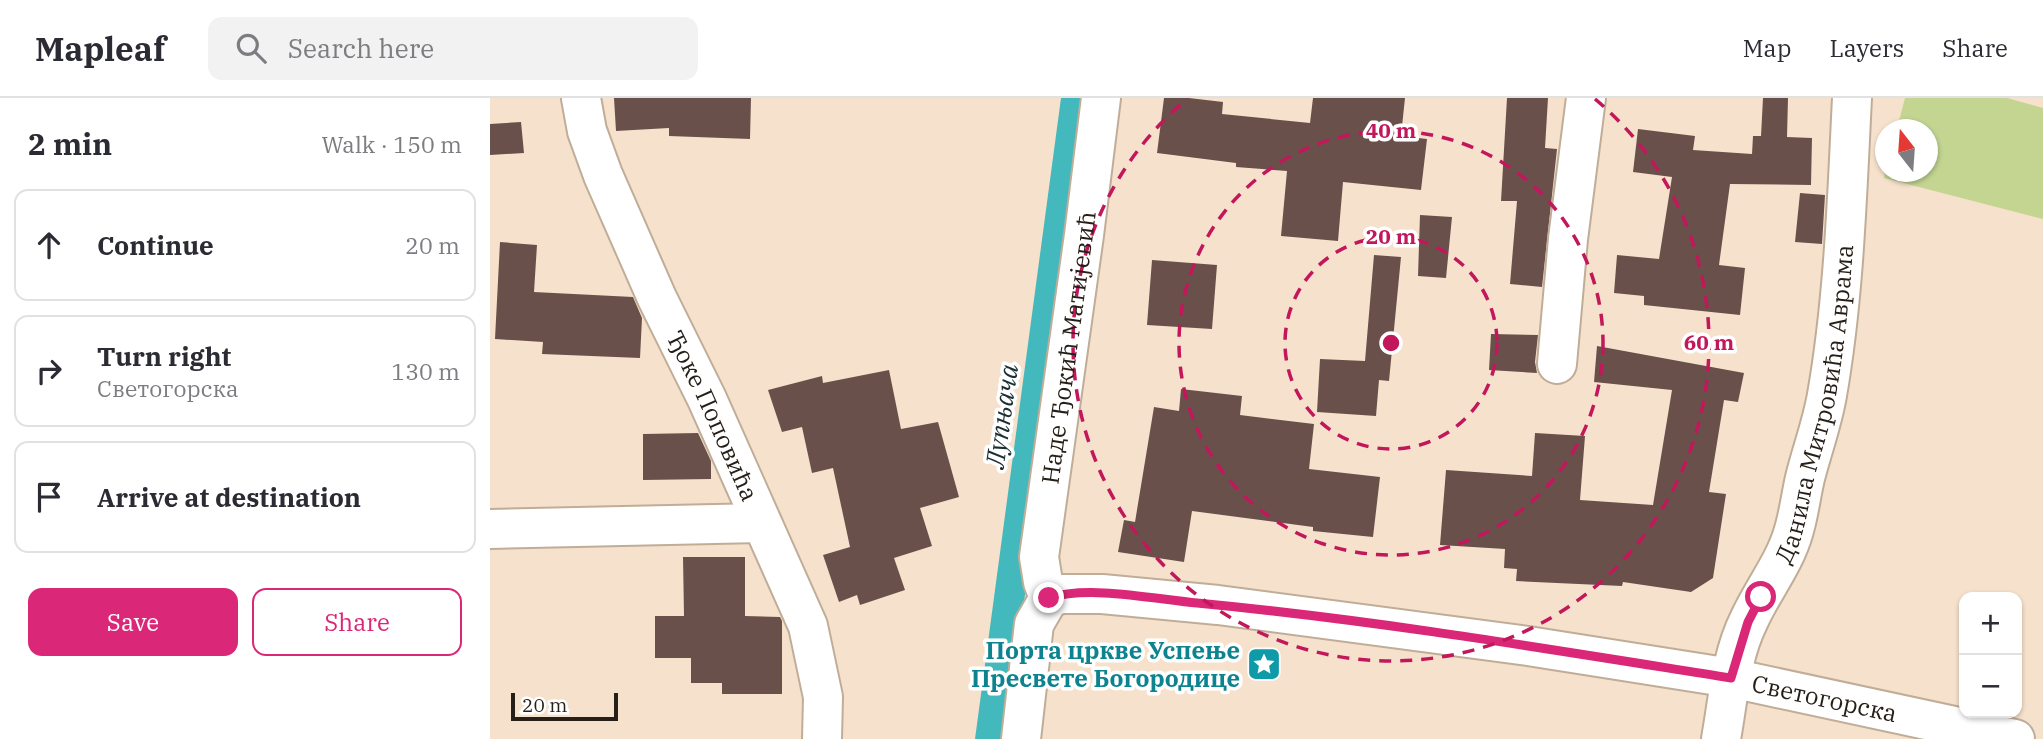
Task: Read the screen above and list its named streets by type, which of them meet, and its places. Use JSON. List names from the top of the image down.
{
  "streets": {
    "street": [
      "Наде Ђокић Матијевић",
      "Данила Митровића Аврама",
      "Ђоке Поповића",
      "Светогорска"
    ]
  },
  "crossings": [
    ["Наде Ђокић Матијевић", "Светогорска"],
    ["Данила Митровића Аврама", "Светогорска"]
  ],
  "water": ["Лупњача"],
  "places": {
    "place": ["Порта цркве Успење Пресвете Богородице"]
  },
  "scale_bar": "20 m",
  "north": "top",
  "page": {
    "header": "Mapleaf",
    "search": "Search here",
    "nav": ["Map", "Layers", "Share"],
    "heading": ["2 min", "Walk · 150 m"],
    "list": [
      ["Continue", "20 m"],
      ["Turn right", "Светогорска", "130 m"],
      "Arrive at destination"
    ],
    "buttons": ["Save", "Share"],
    "map_buttons": ["+", "−"],
    "scale": "20 m"
  },
  "rings": ["40 m", "20 m", "60 m"]
}
